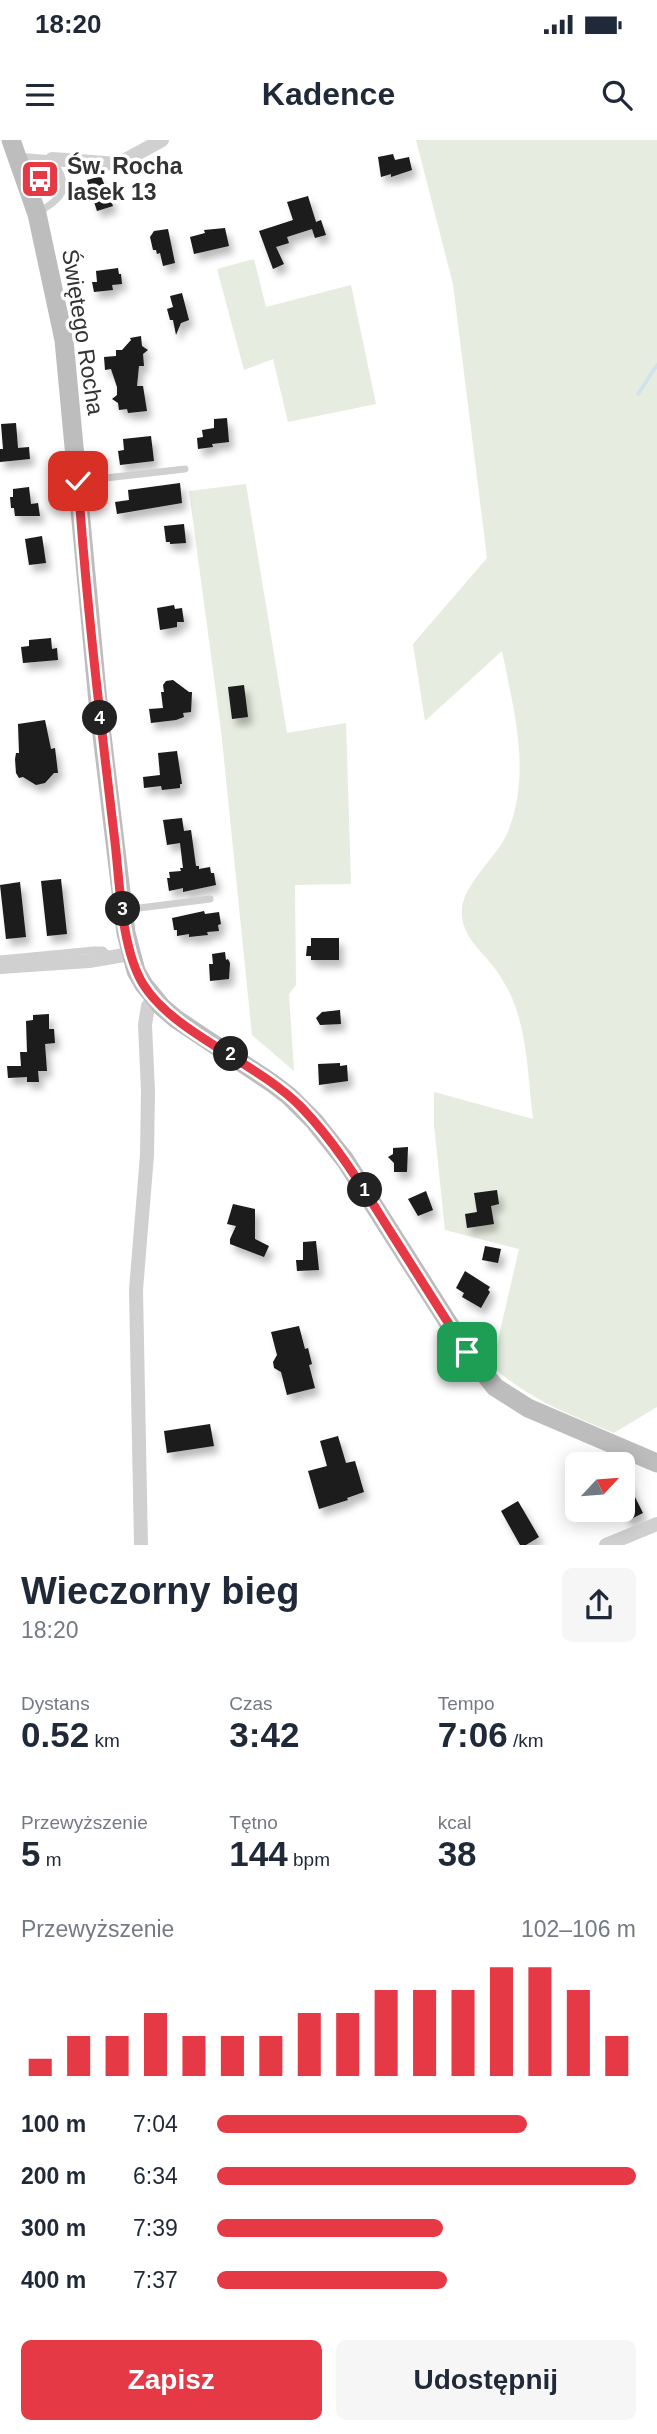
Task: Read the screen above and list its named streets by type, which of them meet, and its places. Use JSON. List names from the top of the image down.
{
  "streets": {
    "street": ["Świętego Rocha"]
  },
  "places": {
    "bus stop": ["Św. Rocha lasek 13"]
  },
  "north": "top right",
  "page": {
    "status": "18:20",
    "header": "Kadence",
    "pins": [
      "4",
      "3",
      "2",
      "1"
    ],
    "heading": ["Wieczorny bieg", "18:20"],
    "stats": [
      ["Dystans", "0.52 km"],
      ["Czas", "3:42"],
      ["Tempo", "7:06 /km"],
      ["Przewyższenie", "5 m"],
      ["Tętno", "144 bpm"],
      ["kcal", "38"]
    ],
    "chart": ["Przewyższenie", "102–106 m"],
    "list": [
      {
        "name": "100 m",
        "note": "7:04"
      },
      {
        "name": "200 m",
        "note": "6:34"
      },
      {
        "name": "300 m",
        "note": "7:39"
      },
      {
        "name": "400 m",
        "note": "7:37"
      }
    ],
    "buttons": ["Zapisz", "Udostępnij"]
  }
}
